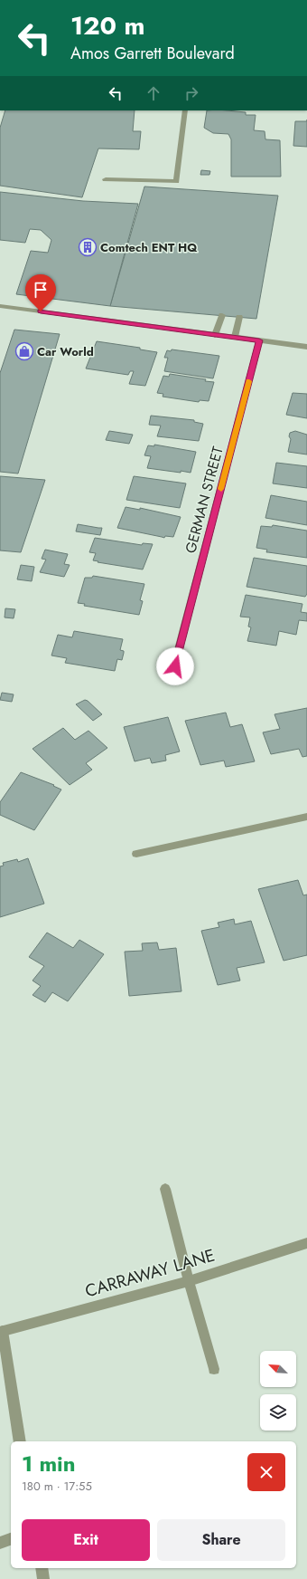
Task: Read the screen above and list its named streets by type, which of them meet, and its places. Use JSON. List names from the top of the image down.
{
  "streets": {
    "street": ["GERMAN STREET", "CARRAWAY LANE"]
  },
  "places": {
    "building": ["Comtech ENT HQ"],
    "shop": ["Car World"]
  },
  "north": "top left",
  "page": {
    "turn": ["120 m", "Amos Garrett Boulevard"],
    "heading": ["1 min", "180 m · 17:55"],
    "buttons": ["Exit", "Share"]
  }
}
